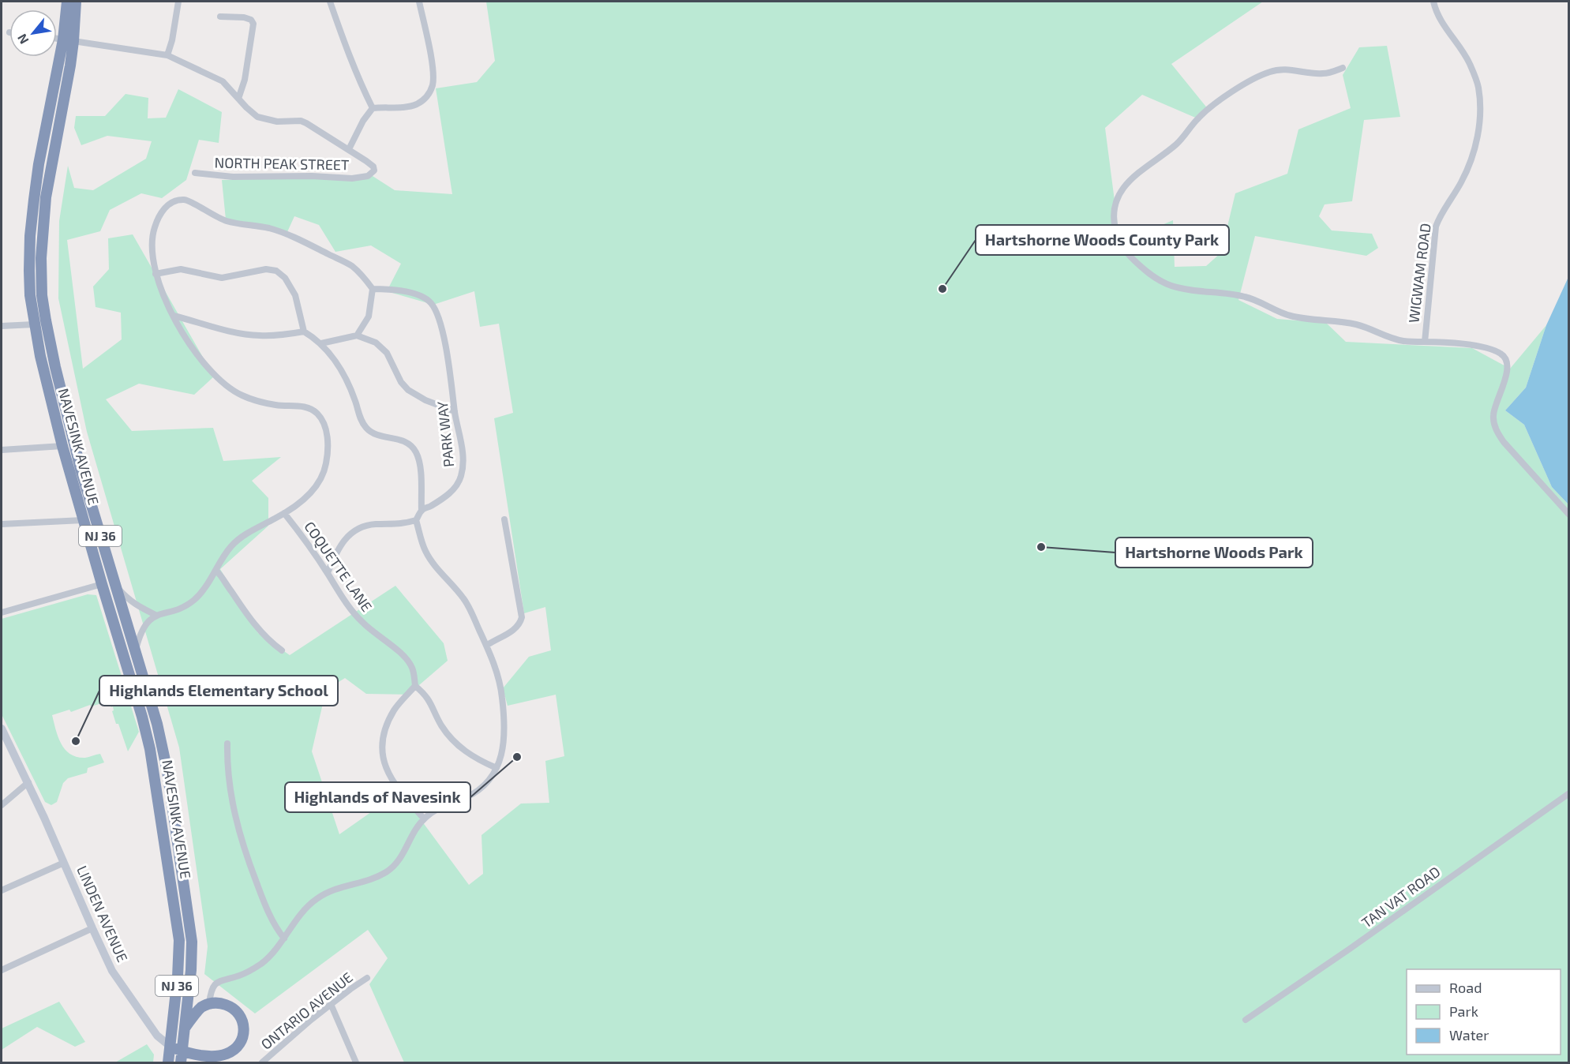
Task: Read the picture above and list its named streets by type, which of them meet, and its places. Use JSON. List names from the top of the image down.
{
  "streets": {
    "highway": ["NAVESINK AVENUE", "NJ 36"],
    "street": [
      "NORTH PEAK STREET",
      "WIGWAM ROAD",
      "PARK WAY",
      "COQUETTE LANE",
      "TAN VAT ROAD",
      "LINDEN AVENUE",
      "ONTARIO AVENUE"
    ]
  },
  "crossings": [
    ["NAVESINK AVENUE", "NJ 36"],
    ["NAVESINK AVENUE", "LINDEN AVENUE"]
  ],
  "places": [
    "Hartshorne Woods County Park",
    "Hartshorne Woods Park",
    "Highlands Elementary School",
    "Highlands of Navesink"
  ],
  "legend": ["Road", "Park", "Water"],
  "north": "bottom left"
}
